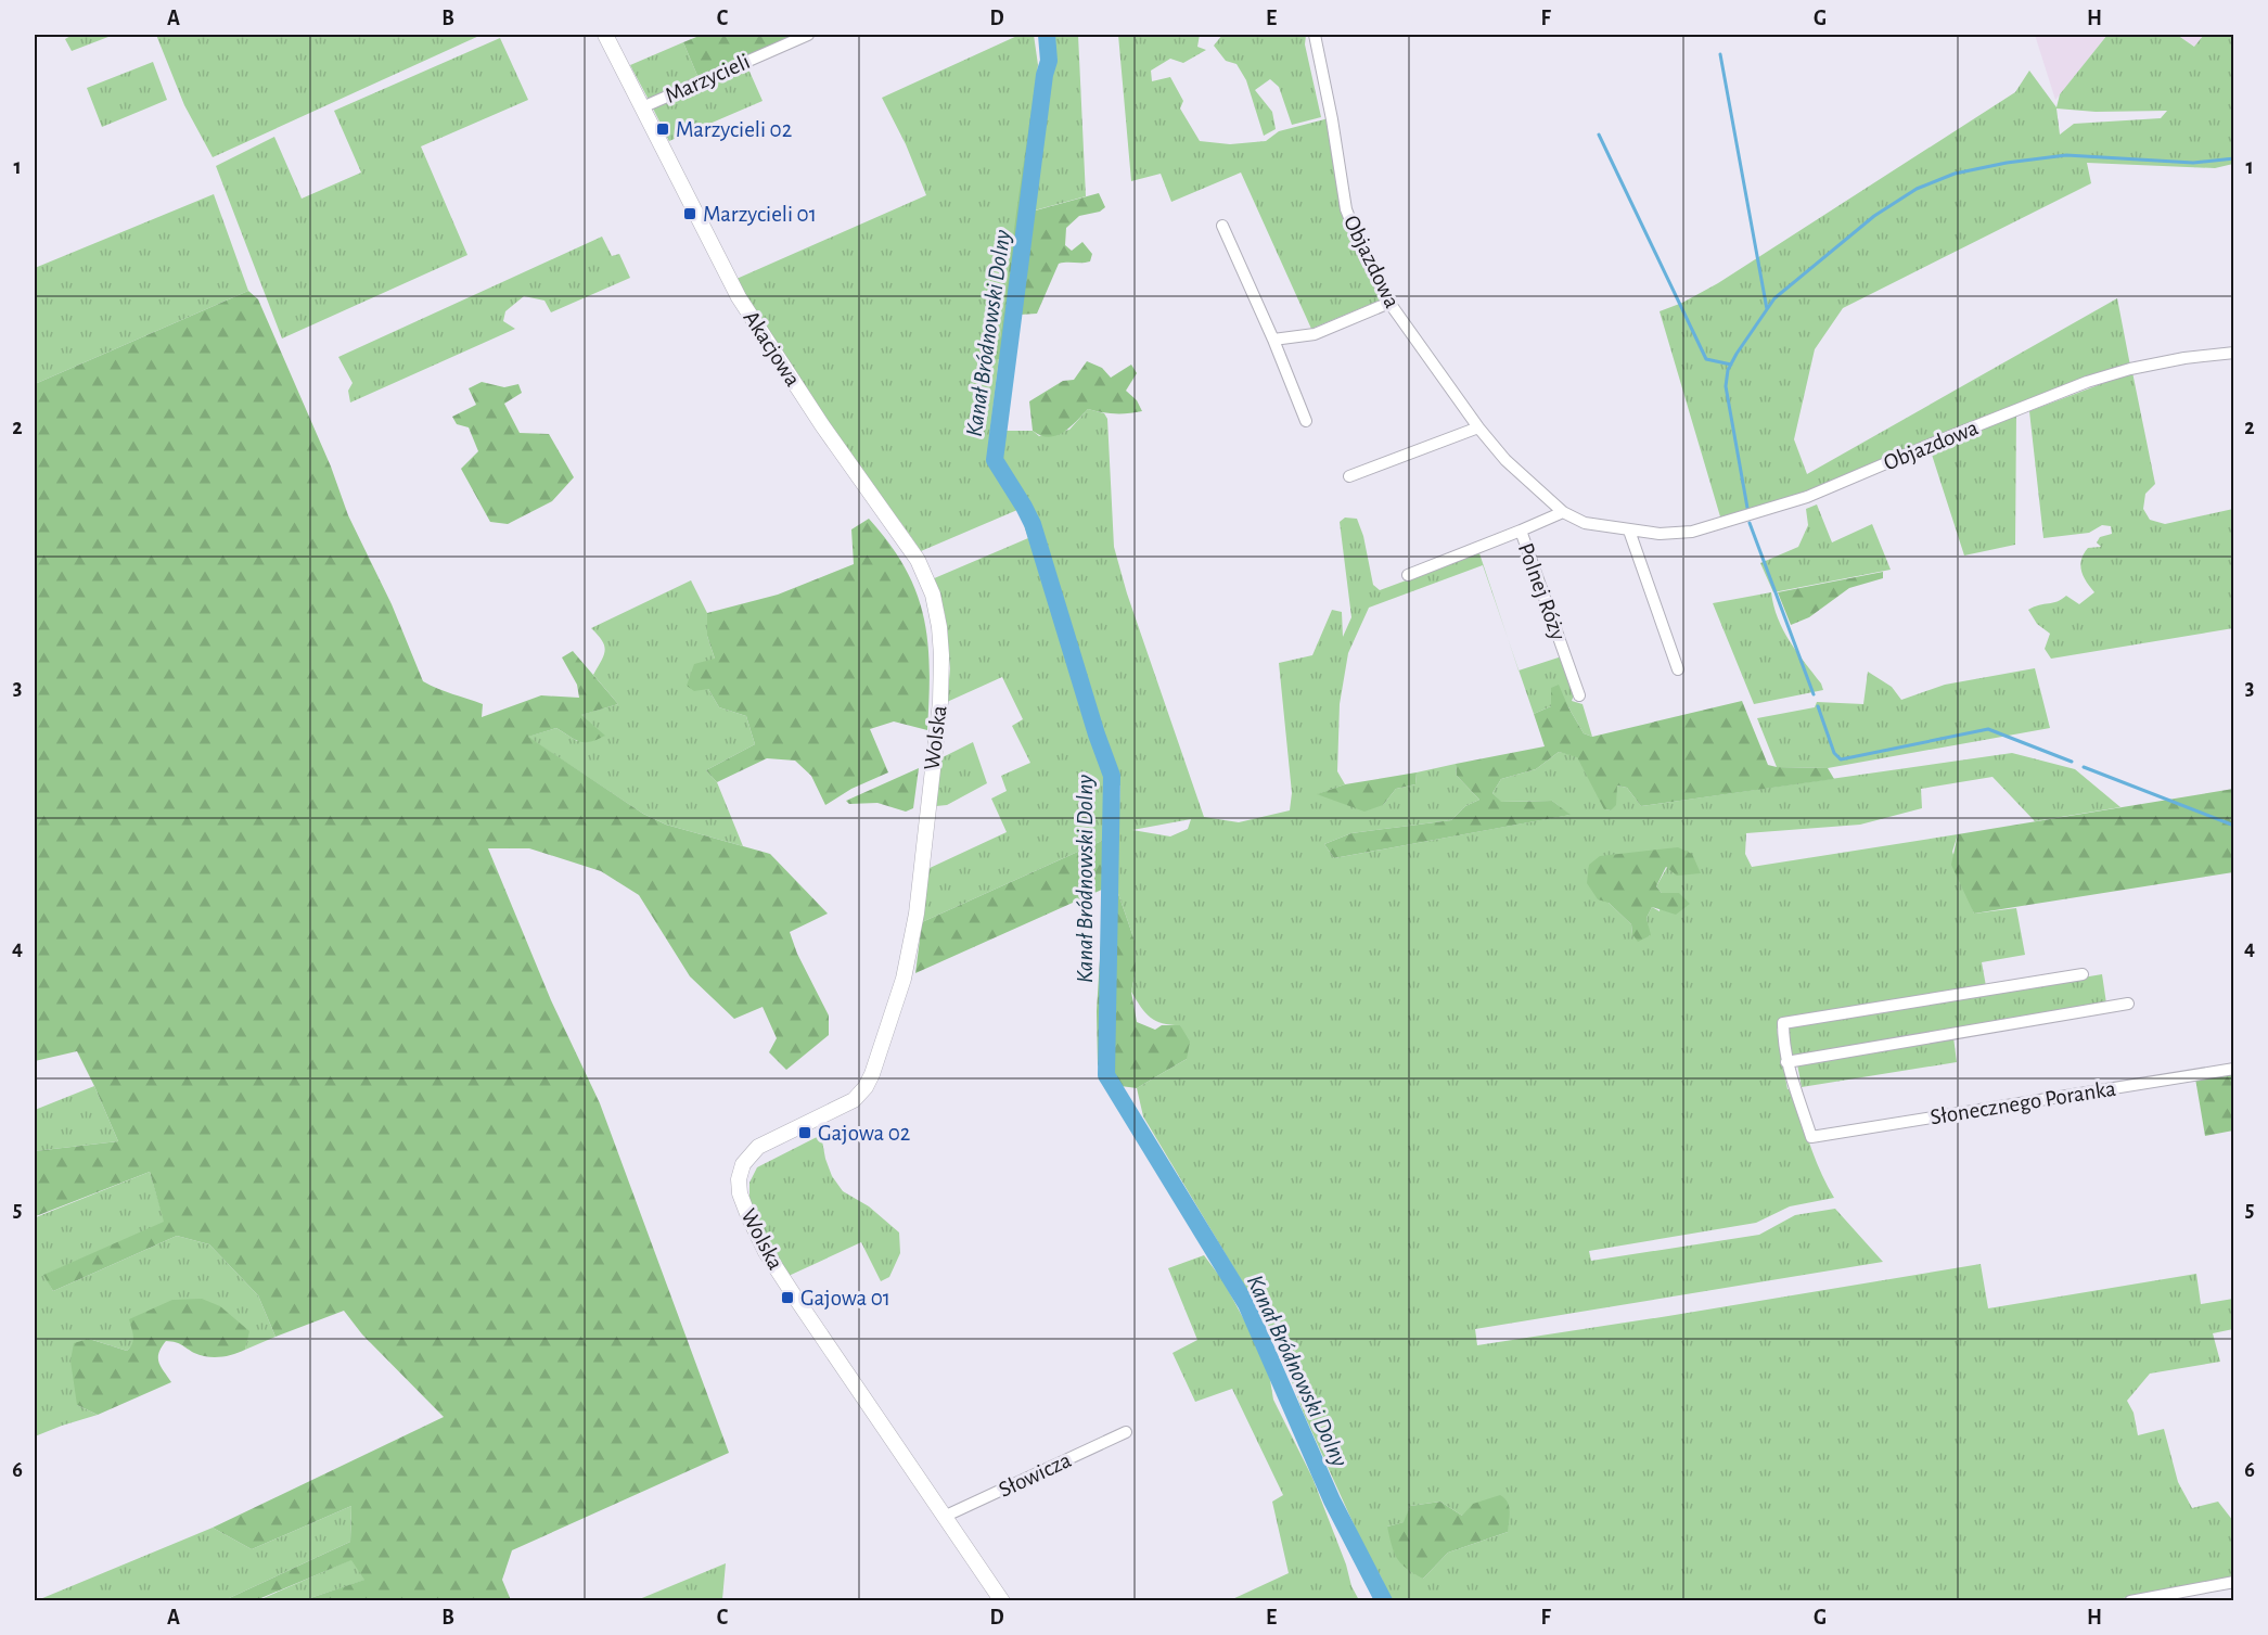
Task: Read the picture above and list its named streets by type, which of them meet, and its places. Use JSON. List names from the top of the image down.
{
  "streets": {
    "street": [
      "Marzycieli",
      "Objazdowa",
      "Akacjowa",
      "Polnej Róży",
      "Wolska",
      "Słonecznego Poranka",
      "Słowicza"
    ]
  },
  "crossings": [
    ["Marzycieli", "Akacjowa"],
    ["Objazdowa", "Polnej Róży"],
    ["Akacjowa", "Wolska"],
    ["Wolska", "Słowicza"]
  ],
  "water": ["Kanał Bródnowski Dolny"],
  "places": {
    "transit": [
      "Marzycieli 02",
      "Marzycieli 01",
      "Gajowa 02",
      "Gajowa 01"
    ]
  },
  "grid": {
    "columns": [
      "A",
      "B",
      "C",
      "D",
      "E",
      "F",
      "G",
      "H"
    ],
    "rows": [
      "1",
      "2",
      "3",
      "4",
      "5",
      "6"
    ]
  }
}
